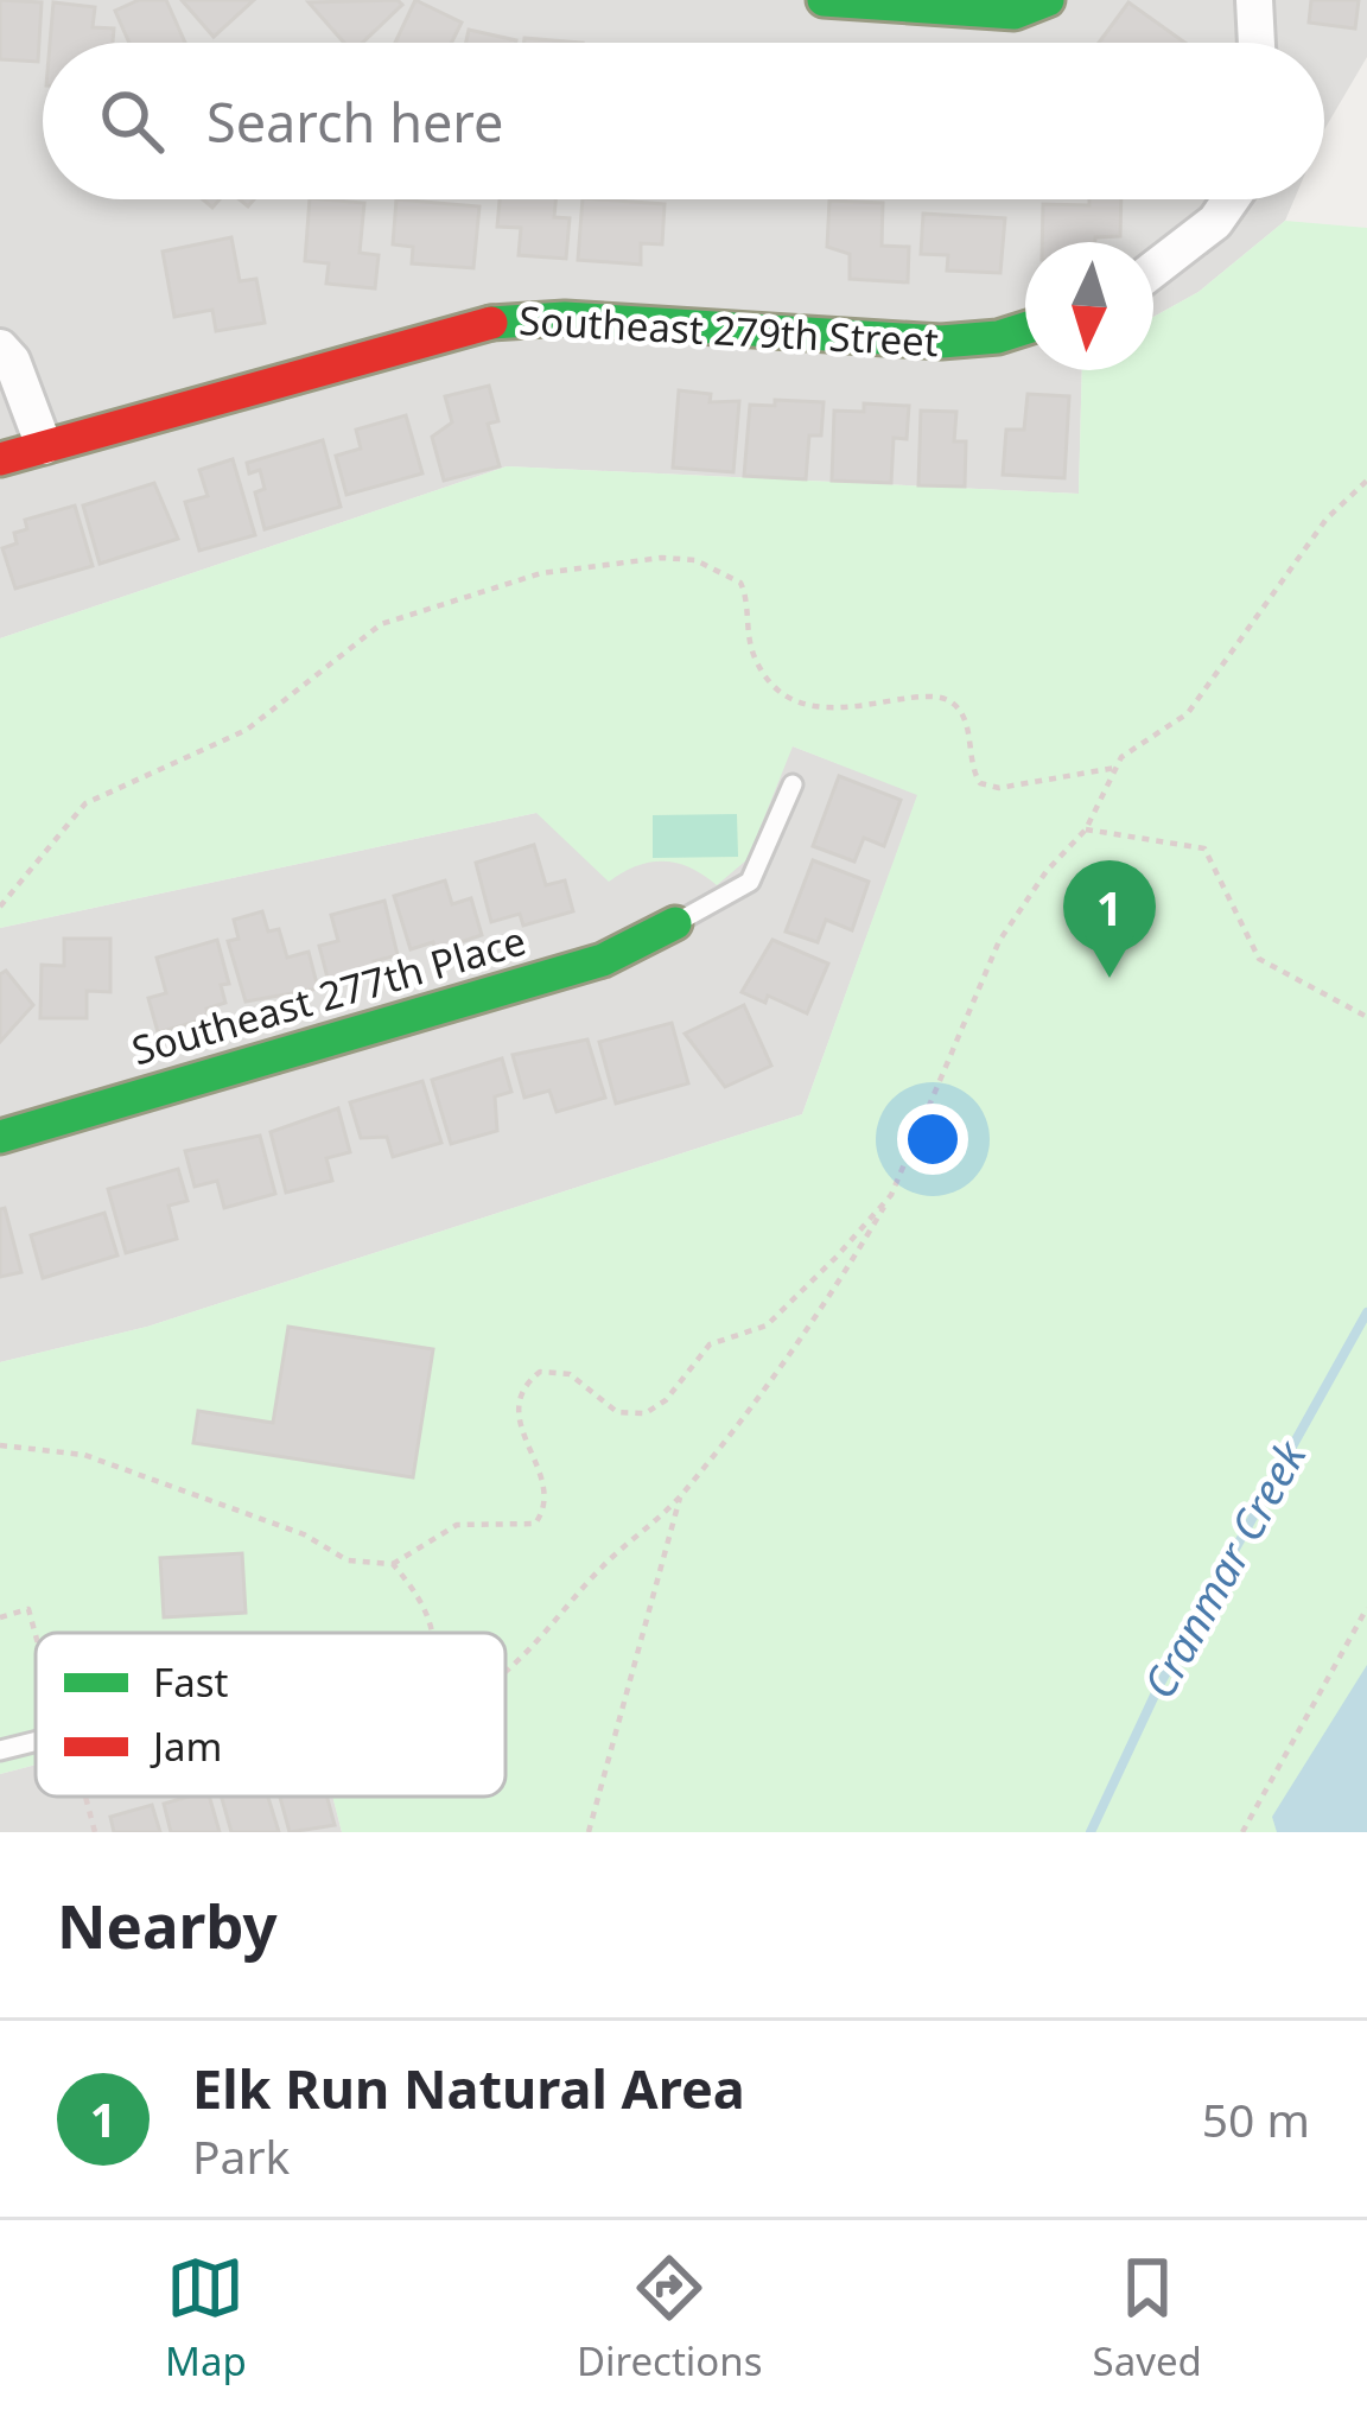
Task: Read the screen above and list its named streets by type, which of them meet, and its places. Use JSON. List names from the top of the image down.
{
  "streets": {
    "street": ["Southeast 279th Street", "Southeast 277th Place"]
  },
  "water": ["Cranmar Creek"],
  "legend": ["Fast", "Jam"],
  "north": "bottom",
  "page": {
    "search": "Search here",
    "pins": "1",
    "heading": "Nearby",
    "list": [
      {
        "mark": "1",
        "name": "Elk Run Natural Area",
        "note": "Park",
        "value": "50 m"
      }
    ],
    "nav": ["Map", "Directions", "Saved"]
  }
}
